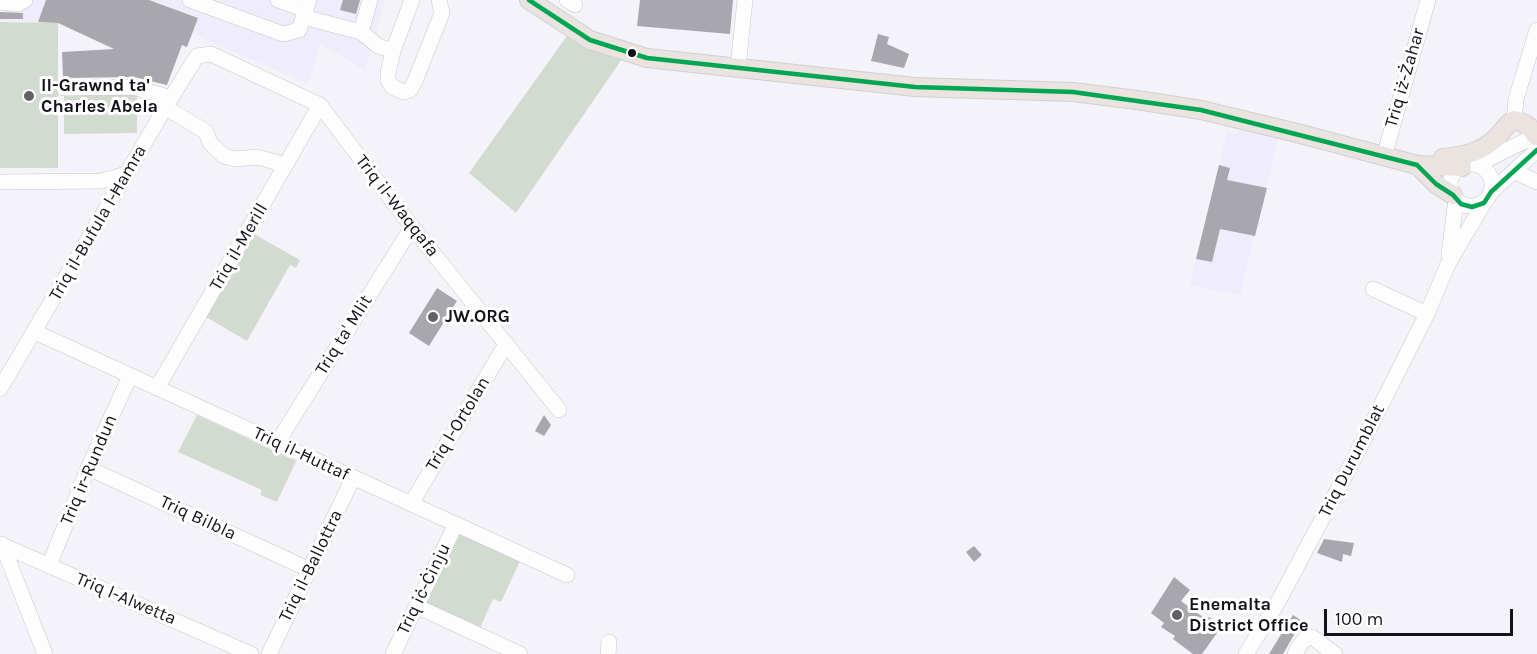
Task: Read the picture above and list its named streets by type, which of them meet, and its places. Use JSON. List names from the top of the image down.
{
  "streets": {
    "street": [
      "Triq iż-Żahar",
      "Triq il-Waqqafa",
      "Triq il-Bufula l-Ħamra",
      "Triq il-Merill",
      "Triq ta' Mlit",
      "Triq l-Ortolan",
      "Triq il-Ħuttaf",
      "Triq Durumblat",
      "Triq ir-Rundun",
      "Triq Bilbla",
      "Triq il-Ballottra",
      "Triq iċ-Ċinju",
      "Triq l-Alwetta"
    ]
  },
  "crossings": [
    ["Triq il-Waqqafa", "Triq il-Bufula l-Ħamra"],
    ["Triq il-Waqqafa", "Triq il-Merill"],
    ["Triq il-Waqqafa", "Triq ta' Mlit"],
    ["Triq il-Waqqafa", "Triq l-Ortolan"],
    ["Triq il-Bufula l-Ħamra", "Triq il-Ħuttaf"],
    ["Triq il-Merill", "Triq il-Ħuttaf"],
    ["Triq ta' Mlit", "Triq il-Ħuttaf"],
    ["Triq l-Ortolan", "Triq il-Ħuttaf"],
    ["Triq il-Ħuttaf", "Triq ir-Rundun"],
    ["Triq il-Ħuttaf", "Triq il-Ballottra"],
    ["Triq il-Ħuttaf", "Triq iċ-Ċinju"],
    ["Triq ir-Rundun", "Triq Bilbla"],
    ["Triq ir-Rundun", "Triq l-Alwetta"],
    ["Triq Bilbla", "Triq il-Ballottra"]
  ],
  "places": ["Il-Grawnd ta' Charles Abela", "JW.ORG", "Enemalta District Office"],
  "scale_bar": "100 m"
}
